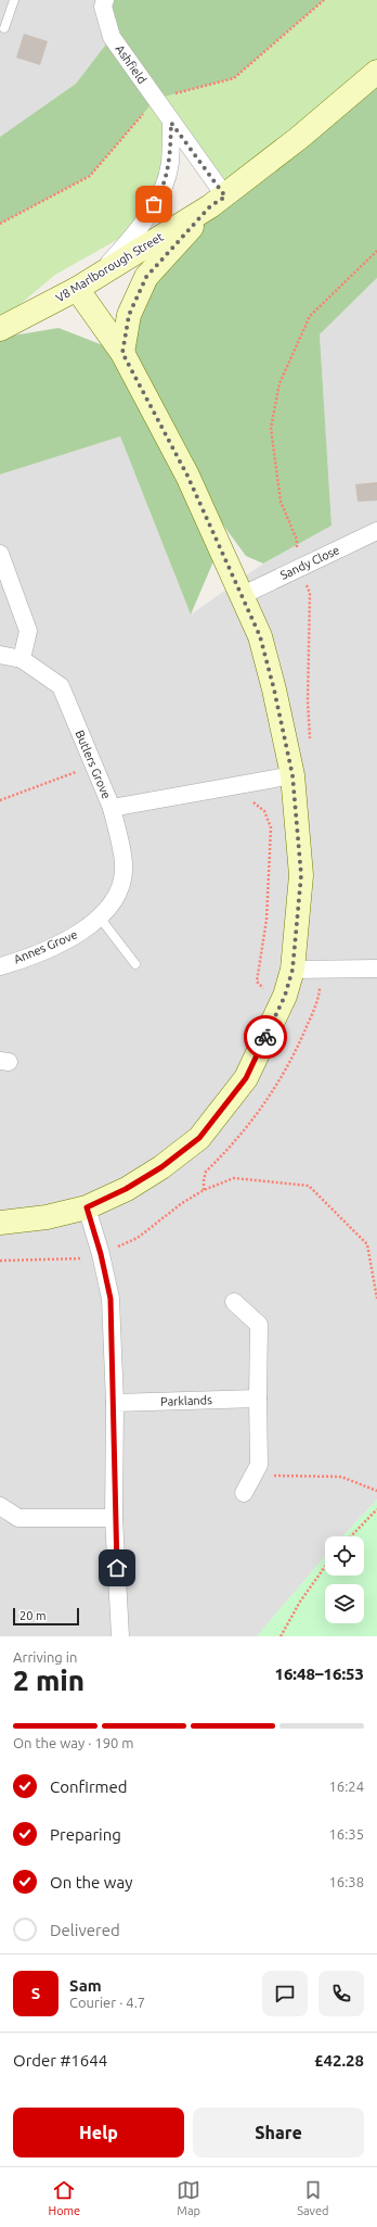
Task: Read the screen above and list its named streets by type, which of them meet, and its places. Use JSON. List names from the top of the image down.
{
  "streets": {
    "street": [
      "Ashfield",
      "V8 Marlborough Street",
      "Sandy Close",
      "Butlers Grove",
      "Annes Grove",
      "Parklands"
    ]
  },
  "crossings": [
    ["Ashfield", "V8 Marlborough Street"],
    ["Butlers Grove", "Annes Grove"]
  ],
  "scale_bar": "20 m",
  "page": {
    "scale": "20 m",
    "heading": ["2 min", "Arriving in", "16:48–16:53"],
    "panel": [
      "Sam",
      "Courier · 4.7",
      "Order #1644",
      "£42.28"
    ],
    "bar": "On the way · 190 m",
    "list": [
      ["Confirmed", "16:24"],
      ["Preparing", "16:35"],
      ["On the way", "16:38"],
      "Delivered"
    ],
    "round": "S",
    "buttons": ["Help", "Share"],
    "tabs": ["Home", "Map", "Saved"]
  }
}
